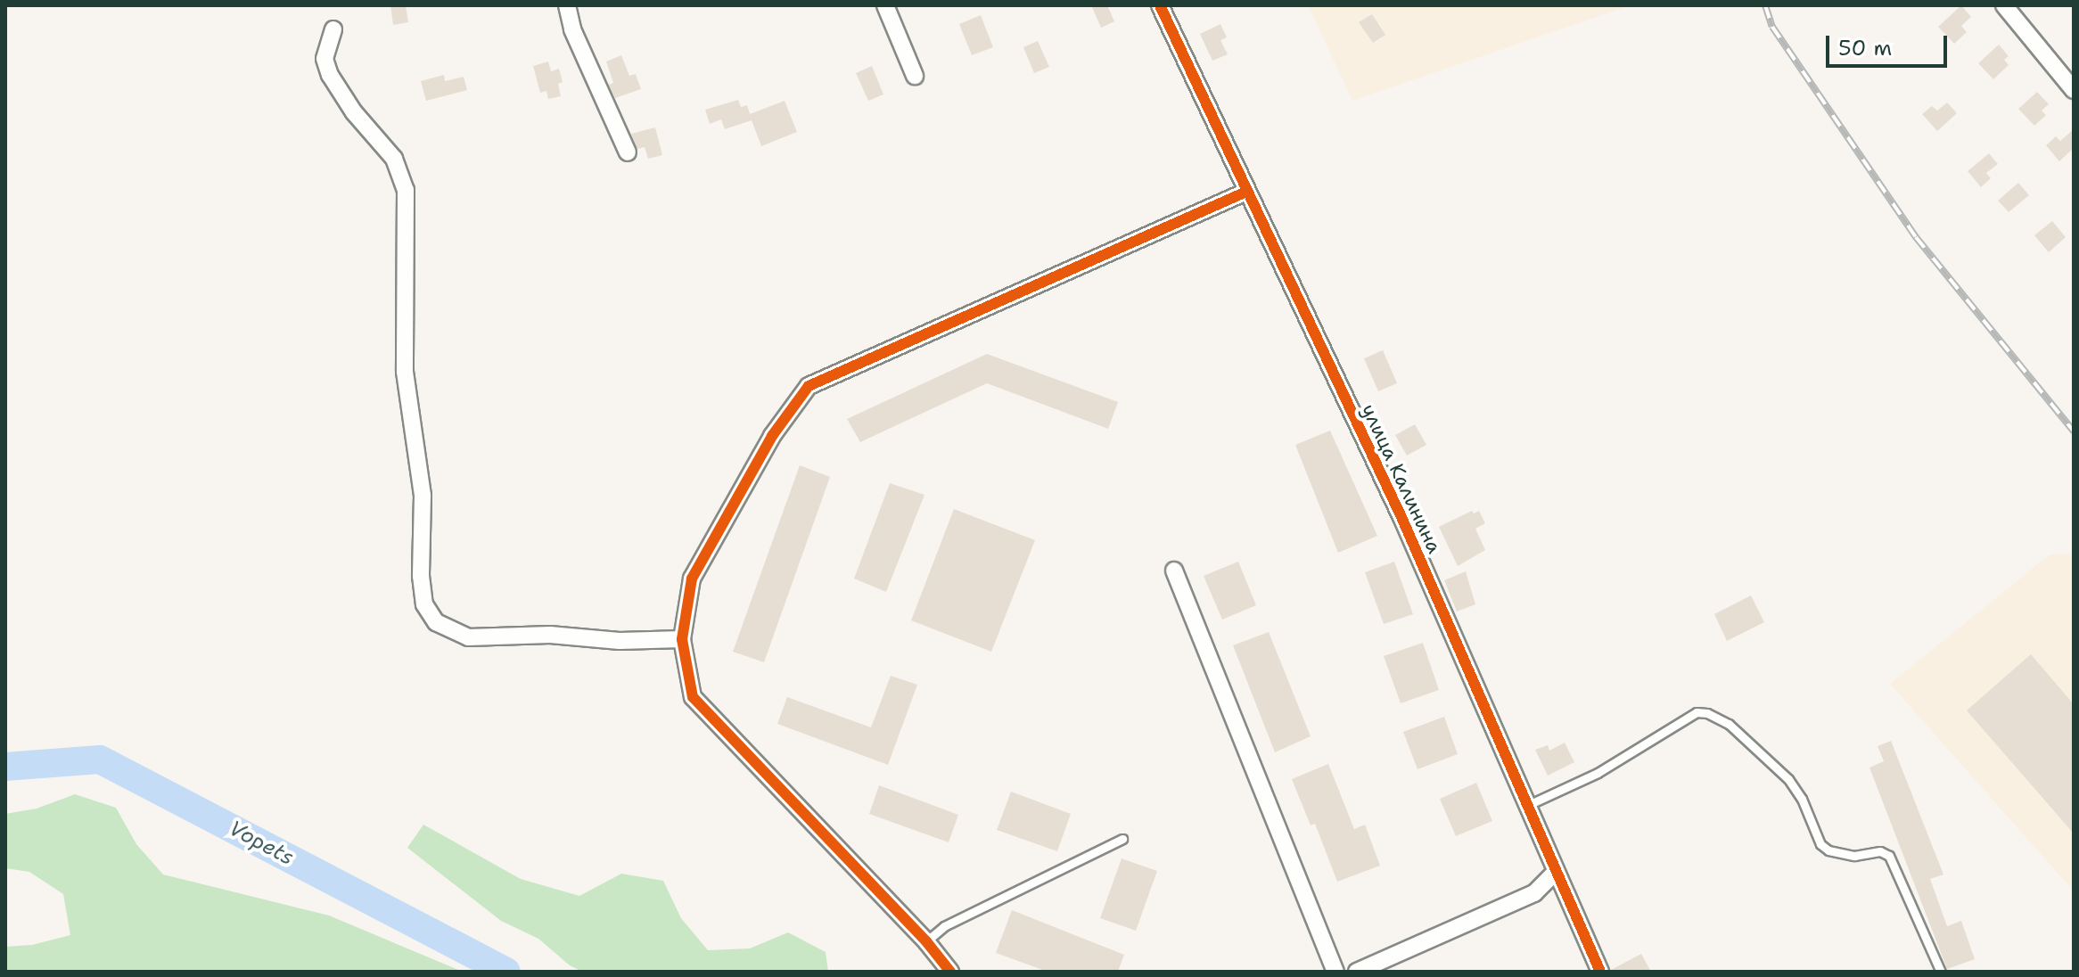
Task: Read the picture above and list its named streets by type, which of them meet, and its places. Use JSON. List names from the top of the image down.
{
  "streets": {
    "street": ["улица Калинина"]
  },
  "water": ["Vopets"],
  "scale_bar": "50 m"
}
